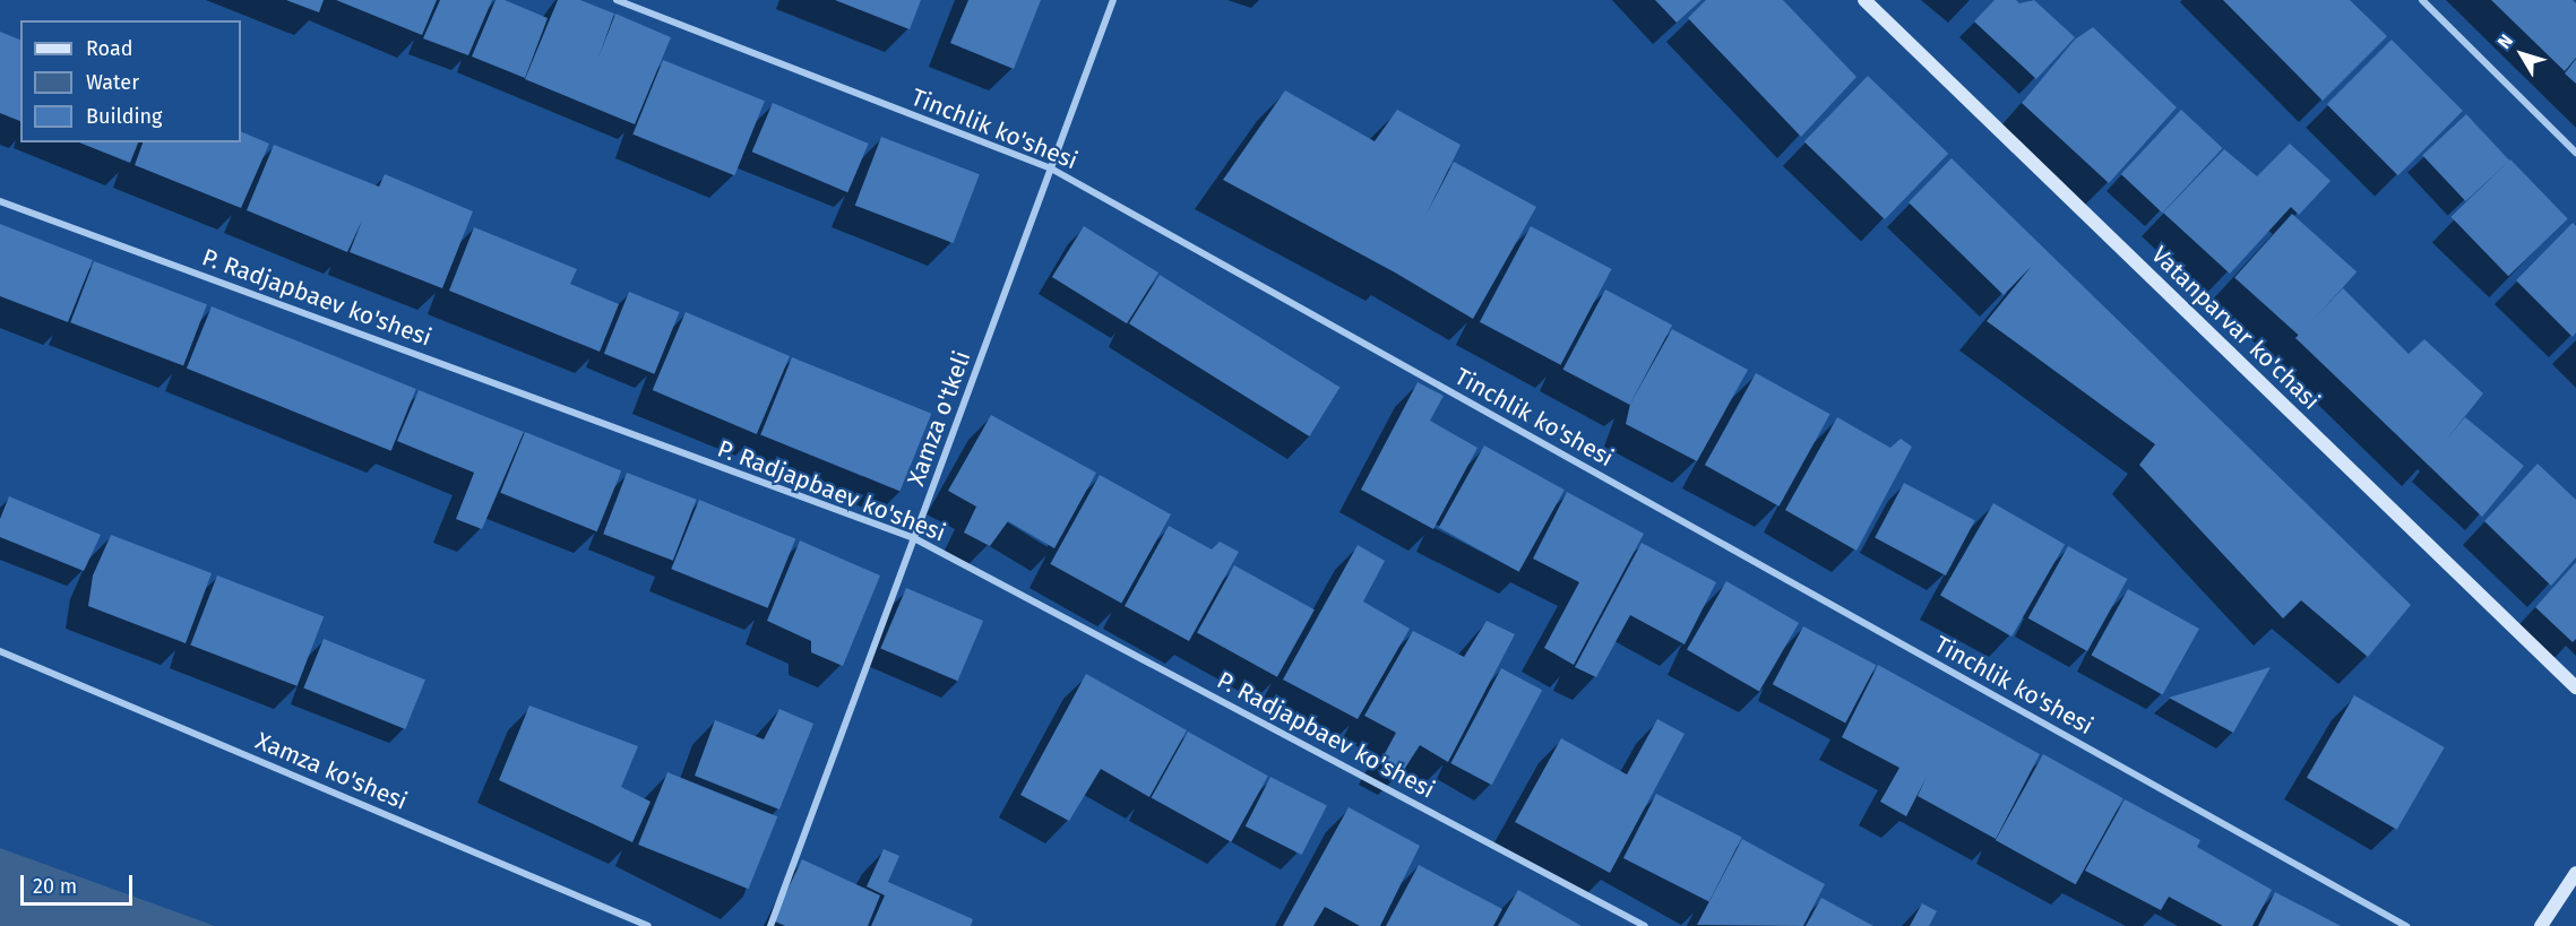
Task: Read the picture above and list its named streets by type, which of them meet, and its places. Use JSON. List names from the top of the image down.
{
  "streets": {
    "street": [
      "Tinchlik ko'shesi",
      "P. Radjapbaev ko'shesi",
      "Vatanparvar ko'chasi",
      "Xamza o'tkeli",
      "Xamza ko'shesi"
    ]
  },
  "crossings": [
    ["Tinchlik ko'shesi", "Xamza o'tkeli"],
    ["P. Radjapbaev ko'shesi", "Xamza o'tkeli"]
  ],
  "legend": ["Road", "Water", "Building"],
  "scale_bar": "20 m",
  "north": "top left"
}
